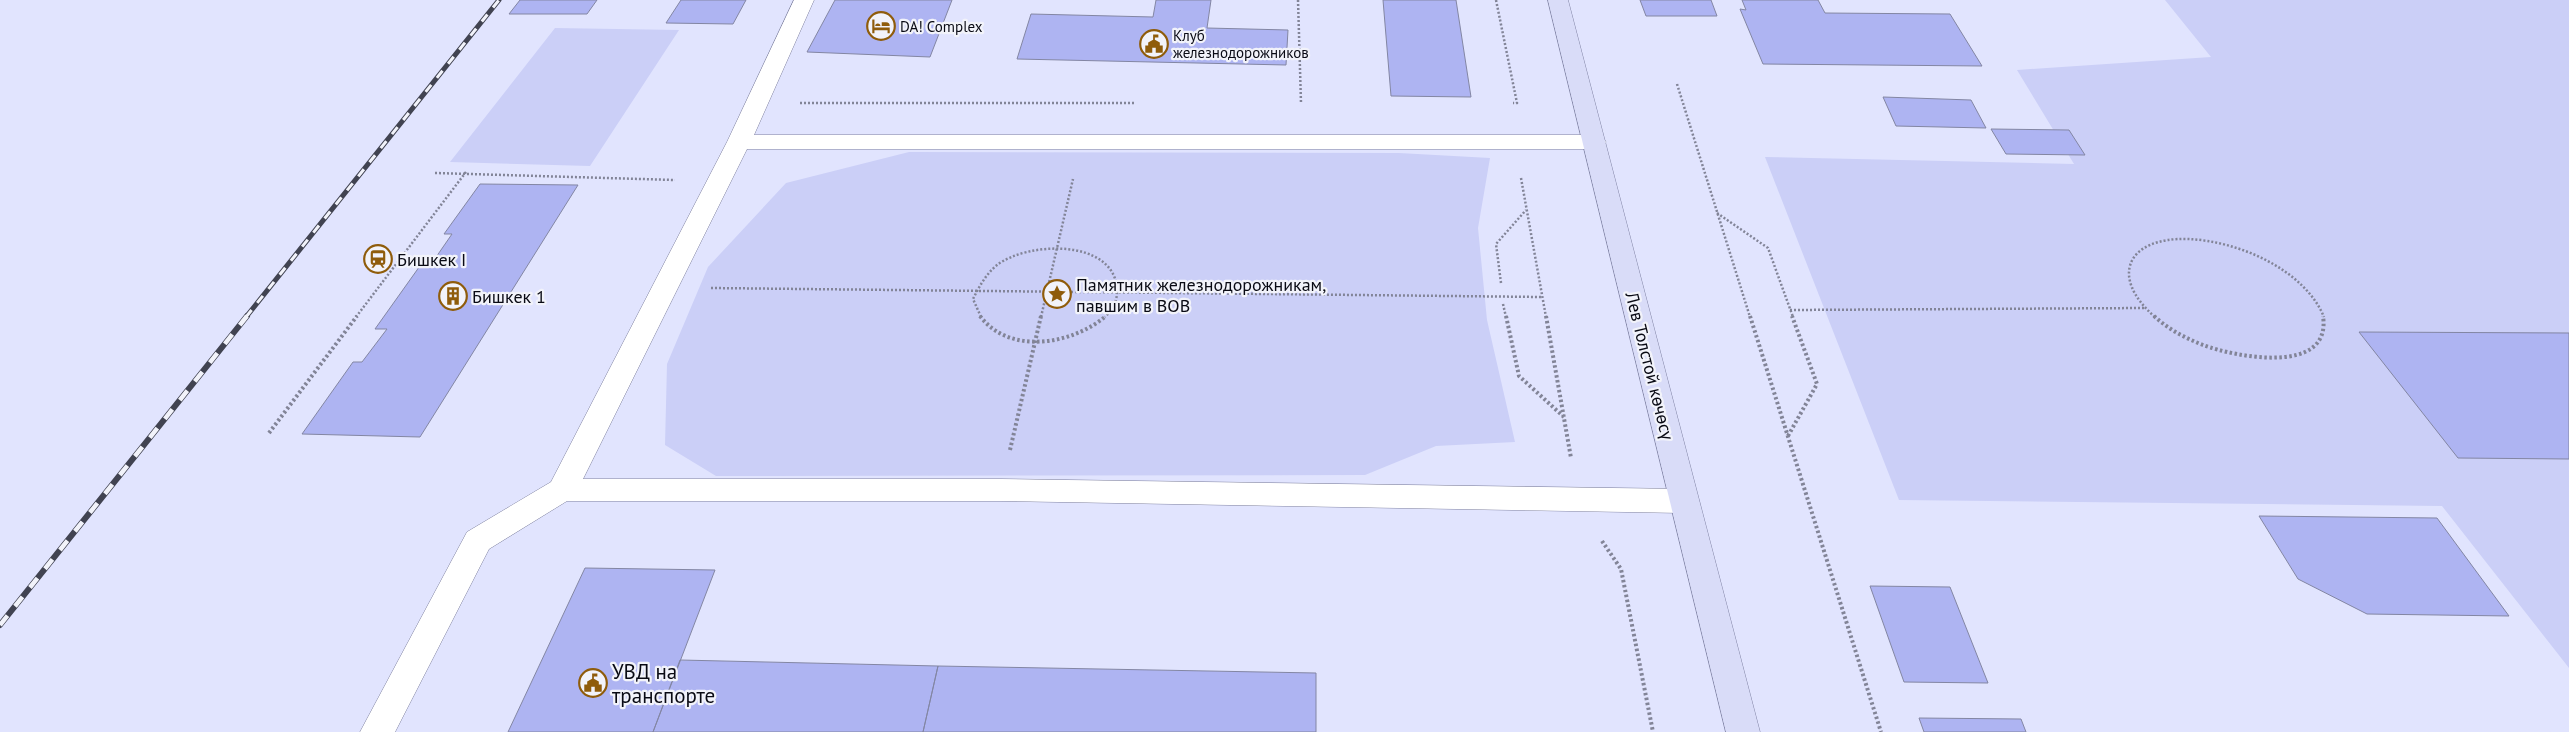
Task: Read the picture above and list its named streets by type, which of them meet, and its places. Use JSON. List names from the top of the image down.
{
  "streets": {
    "main road": ["Лев Толстой көчөсү"]
  },
  "places": {
    "hotel": ["DA! Complex"],
    "public building": ["Клуб железнодорожников", "УВД на транспорте"],
    "station": ["Бишкек I"],
    "place": ["Памятник железнодорожникам, павшим в ВОВ"],
    "building": ["Бишкек 1"]
  }
}
